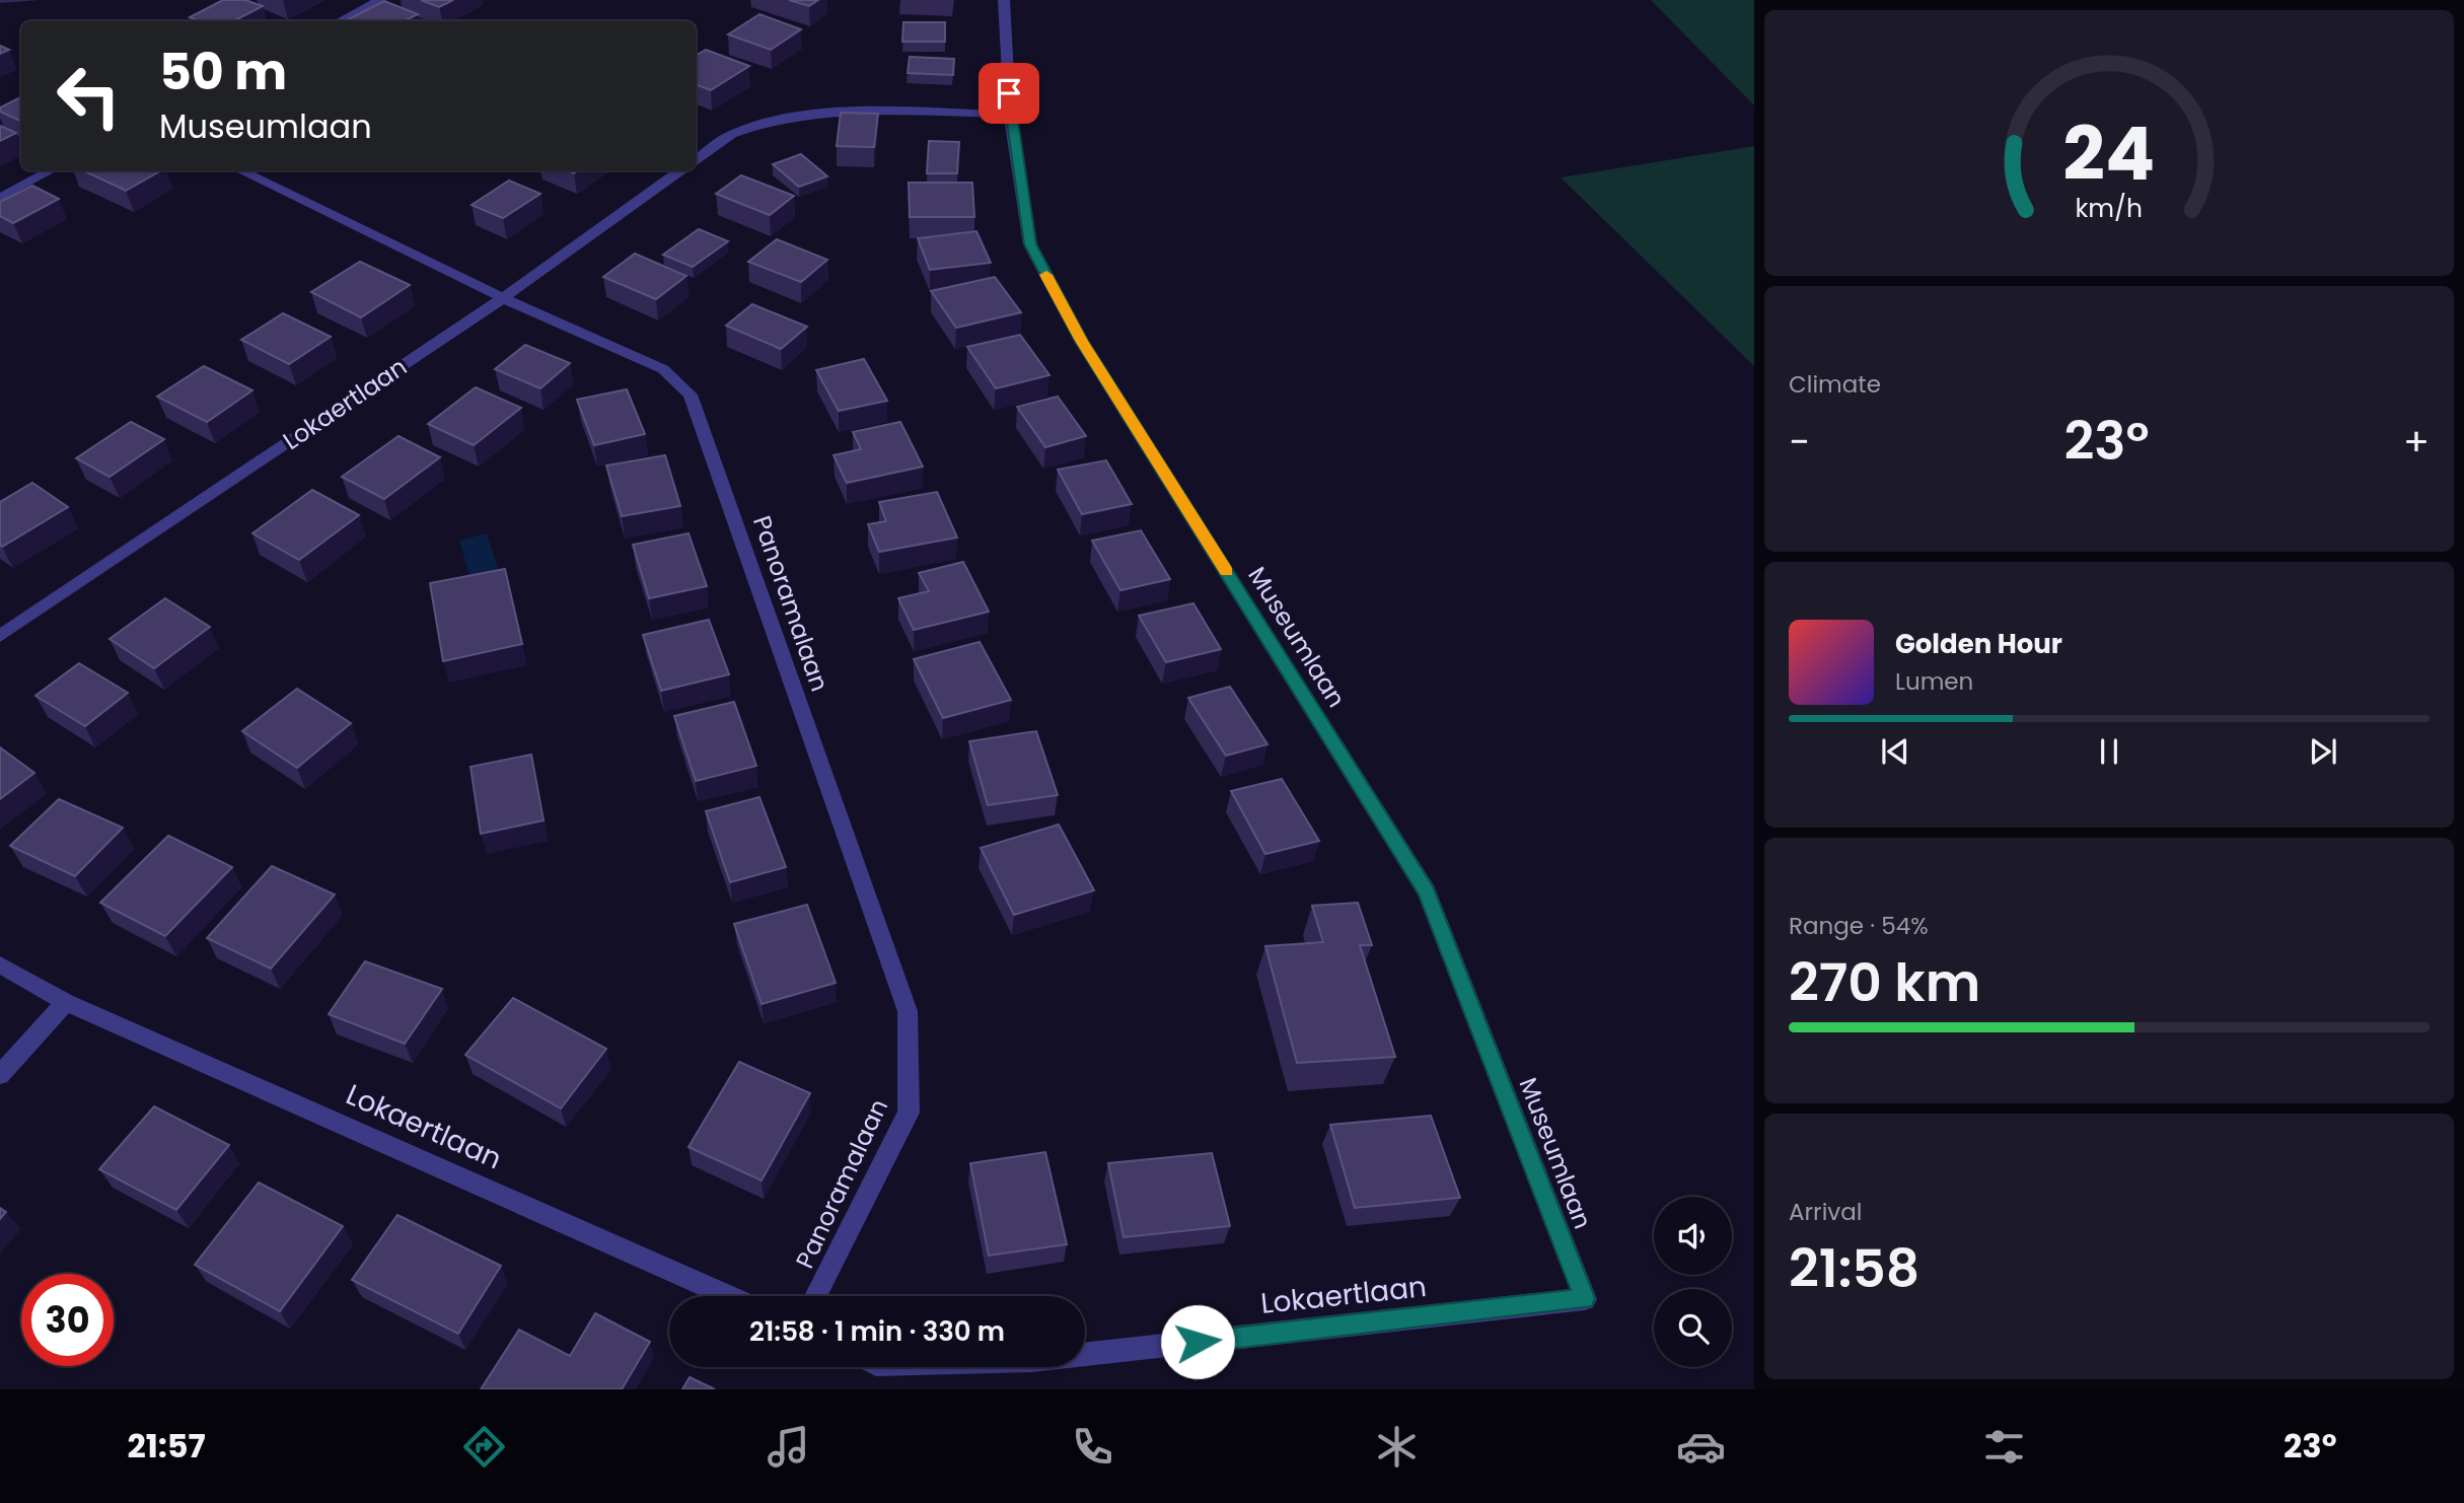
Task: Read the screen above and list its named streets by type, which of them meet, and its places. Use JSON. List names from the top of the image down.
{
  "streets": {
    "street": ["Lokaertlaan", "Panoramalaan", "Museumlaan"]
  },
  "crossings": [
    ["Lokaertlaan", "Panoramalaan"],
    ["Lokaertlaan", "Museumlaan"]
  ],
  "page": {
    "turn": ["50 m", "Museumlaan"],
    "tile": [
      "Climate",
      ["Range · 54%", "270 km"],
      ["Arrival", "21:58"]
    ],
    "heat": ["−", "23°", "+"],
    "song": ["Golden Hour", "Lumen"],
    "limit": "30",
    "trip": "21:58 · 1 min · 330 m",
    "tabs": ["21:57", "23°"],
    "gauge": ["24", "km/h"]
  }
}
